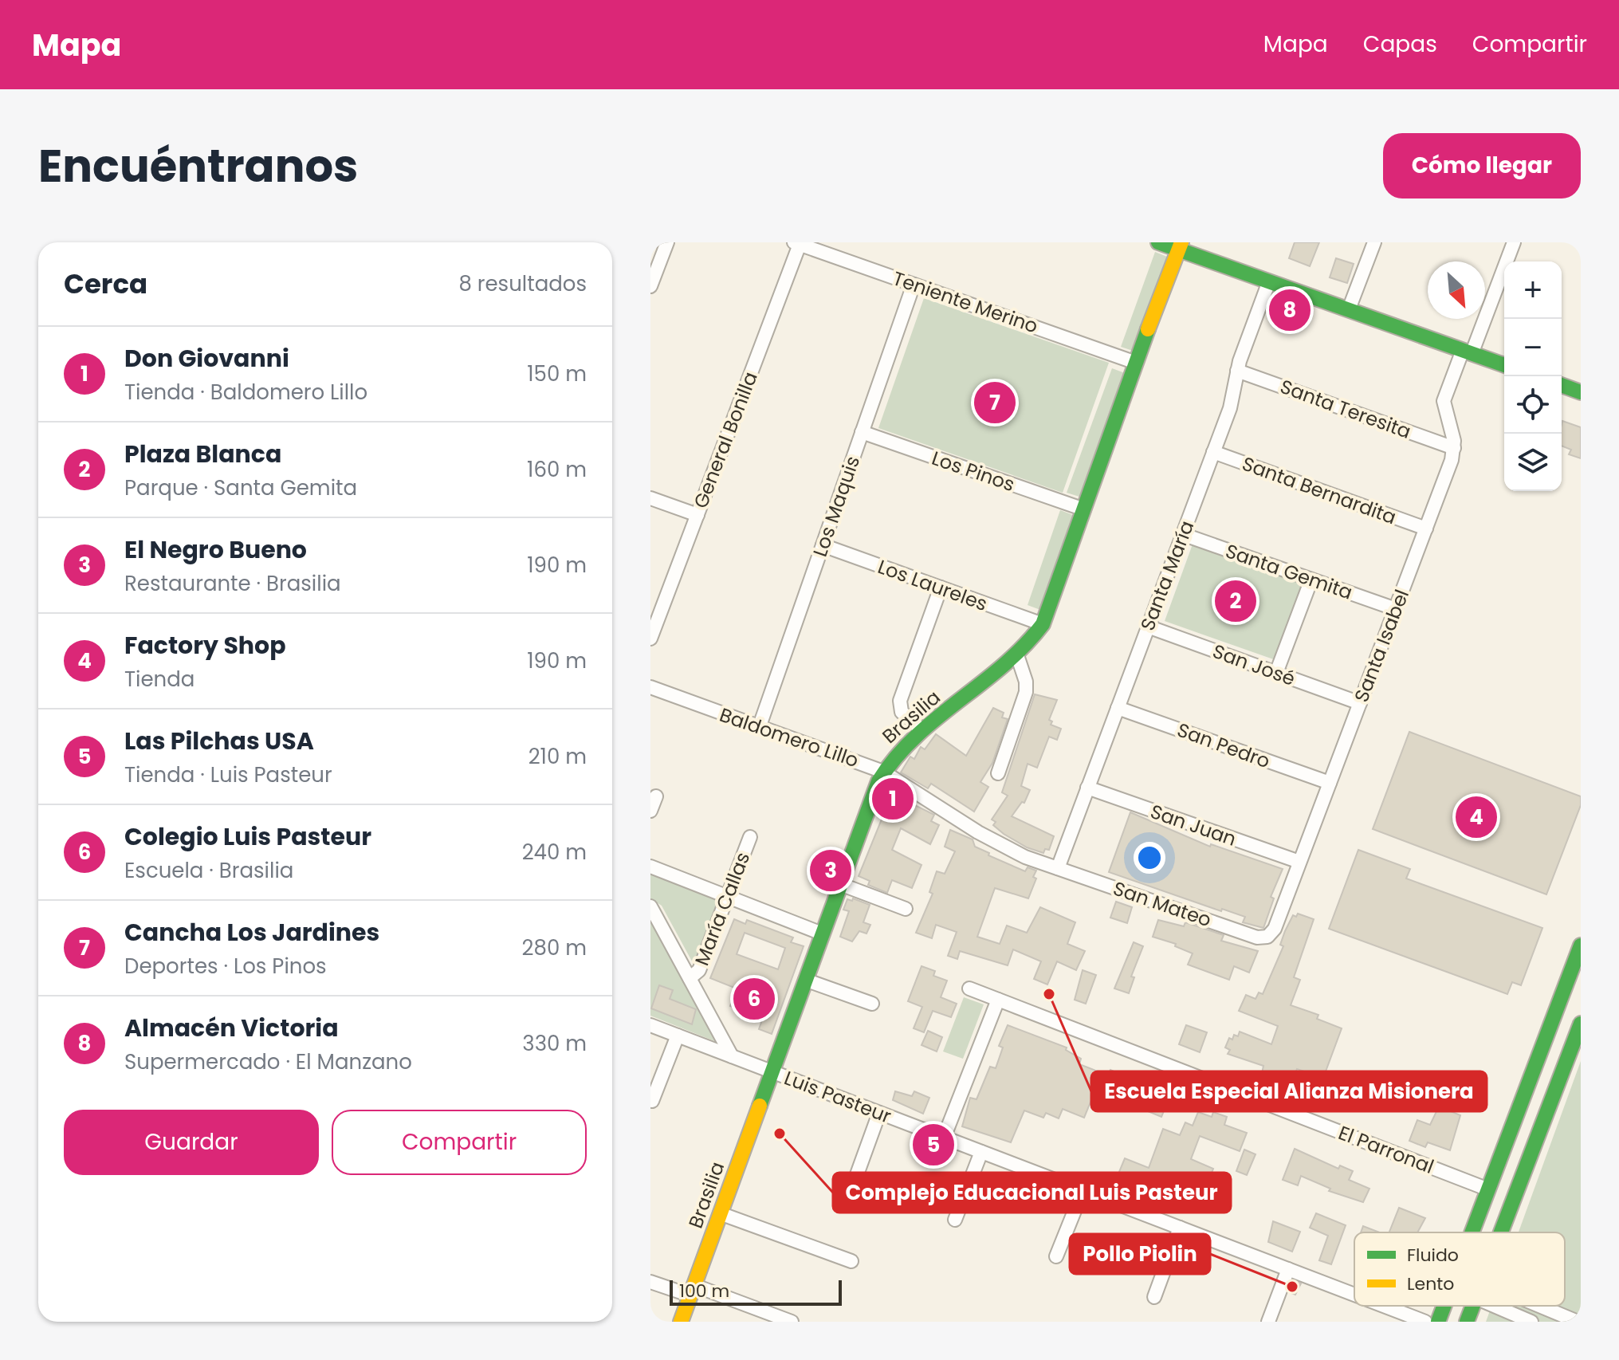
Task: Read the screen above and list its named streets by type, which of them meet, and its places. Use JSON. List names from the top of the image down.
{
  "streets": {
    "street": [
      "Teniente Merino",
      "Santa Teresita",
      "General Bonilla",
      "Los Pinos",
      "Santa Bernardita",
      "Los Maquis",
      "Santa Gemita",
      "Santa María",
      "Los Laureles",
      "Santa Isabel",
      "San José",
      "Brasilia",
      "Baldomero Lillo",
      "San Pedro",
      "San Juan",
      "San Mateo",
      "María Callas",
      "Luis Pasteur",
      "El Parronal"
    ]
  },
  "crossings": [
    ["Teniente Merino", "General Bonilla"],
    ["Teniente Merino", "Los Maquis"],
    ["Teniente Merino", "Brasilia"],
    ["Santa Teresita", "Santa María"],
    ["Santa Teresita", "Santa Isabel"],
    ["Los Pinos", "Los Maquis"],
    ["Los Pinos", "Brasilia"],
    ["Santa Bernardita", "Santa María"],
    ["Santa Bernardita", "Santa Isabel"],
    ["Los Maquis", "Los Laureles"],
    ["Los Maquis", "Baldomero Lillo"],
    ["Santa Gemita", "Santa María"],
    ["Santa Gemita", "Santa Isabel"],
    ["Santa María", "San José"],
    ["Santa María", "Baldomero Lillo"],
    ["Santa María", "San Pedro"],
    ["Santa María", "San Juan"],
    ["Santa María", "San Mateo"],
    ["Los Laureles", "Brasilia"],
    ["Santa Isabel", "San José"],
    ["Santa Isabel", "San Pedro"],
    ["Santa Isabel", "San Juan"],
    ["Santa Isabel", "San Mateo"],
    ["Brasilia", "Baldomero Lillo"],
    ["Brasilia", "Luis Pasteur"],
    ["Baldomero Lillo", "San Mateo"]
  ],
  "places": ["Escuela Especial Alianza Misionera", "Complejo Educacional Luis Pasteur", "Pollo Piolin"],
  "legend": ["Fluido", "Lento"],
  "scale_bar": "100 m",
  "north": "bottom right",
  "page": {
    "header": "Mapa",
    "nav": ["Mapa", "Capas", "Compartir"],
    "title": "Encuéntranos",
    "buttons": [
      "Cómo llegar",
      ["Guardar", "Compartir"]
    ],
    "heading": ["Cerca", "8 resultados"],
    "map_buttons": ["+", "−"],
    "pins": [
      "8",
      "7",
      "2",
      "1",
      "4",
      "3",
      "6",
      "5"
    ],
    "list": [
      {
        "mark": "1",
        "name": "Don Giovanni",
        "note": "Tienda · Baldomero Lillo",
        "value": "150 m"
      },
      {
        "mark": "2",
        "name": "Plaza Blanca",
        "note": "Parque · Santa Gemita",
        "value": "160 m"
      },
      {
        "mark": "3",
        "name": "El Negro Bueno",
        "note": "Restaurante · Brasilia",
        "value": "190 m"
      },
      {
        "mark": "4",
        "name": "Factory Shop",
        "note": "Tienda",
        "value": "190 m"
      },
      {
        "mark": "5",
        "name": "Las Pilchas USA",
        "note": "Tienda · Luis Pasteur",
        "value": "210 m"
      },
      {
        "mark": "6",
        "name": "Colegio Luis Pasteur",
        "note": "Escuela · Brasilia",
        "value": "240 m"
      },
      {
        "mark": "7",
        "name": "Cancha Los Jardines",
        "note": "Deportes · Los Pinos",
        "value": "280 m"
      },
      {
        "mark": "8",
        "name": "Almacén Victoria",
        "note": "Supermercado · El Manzano",
        "value": "330 m"
      }
    ],
    "scale": "100 m"
  }
}
